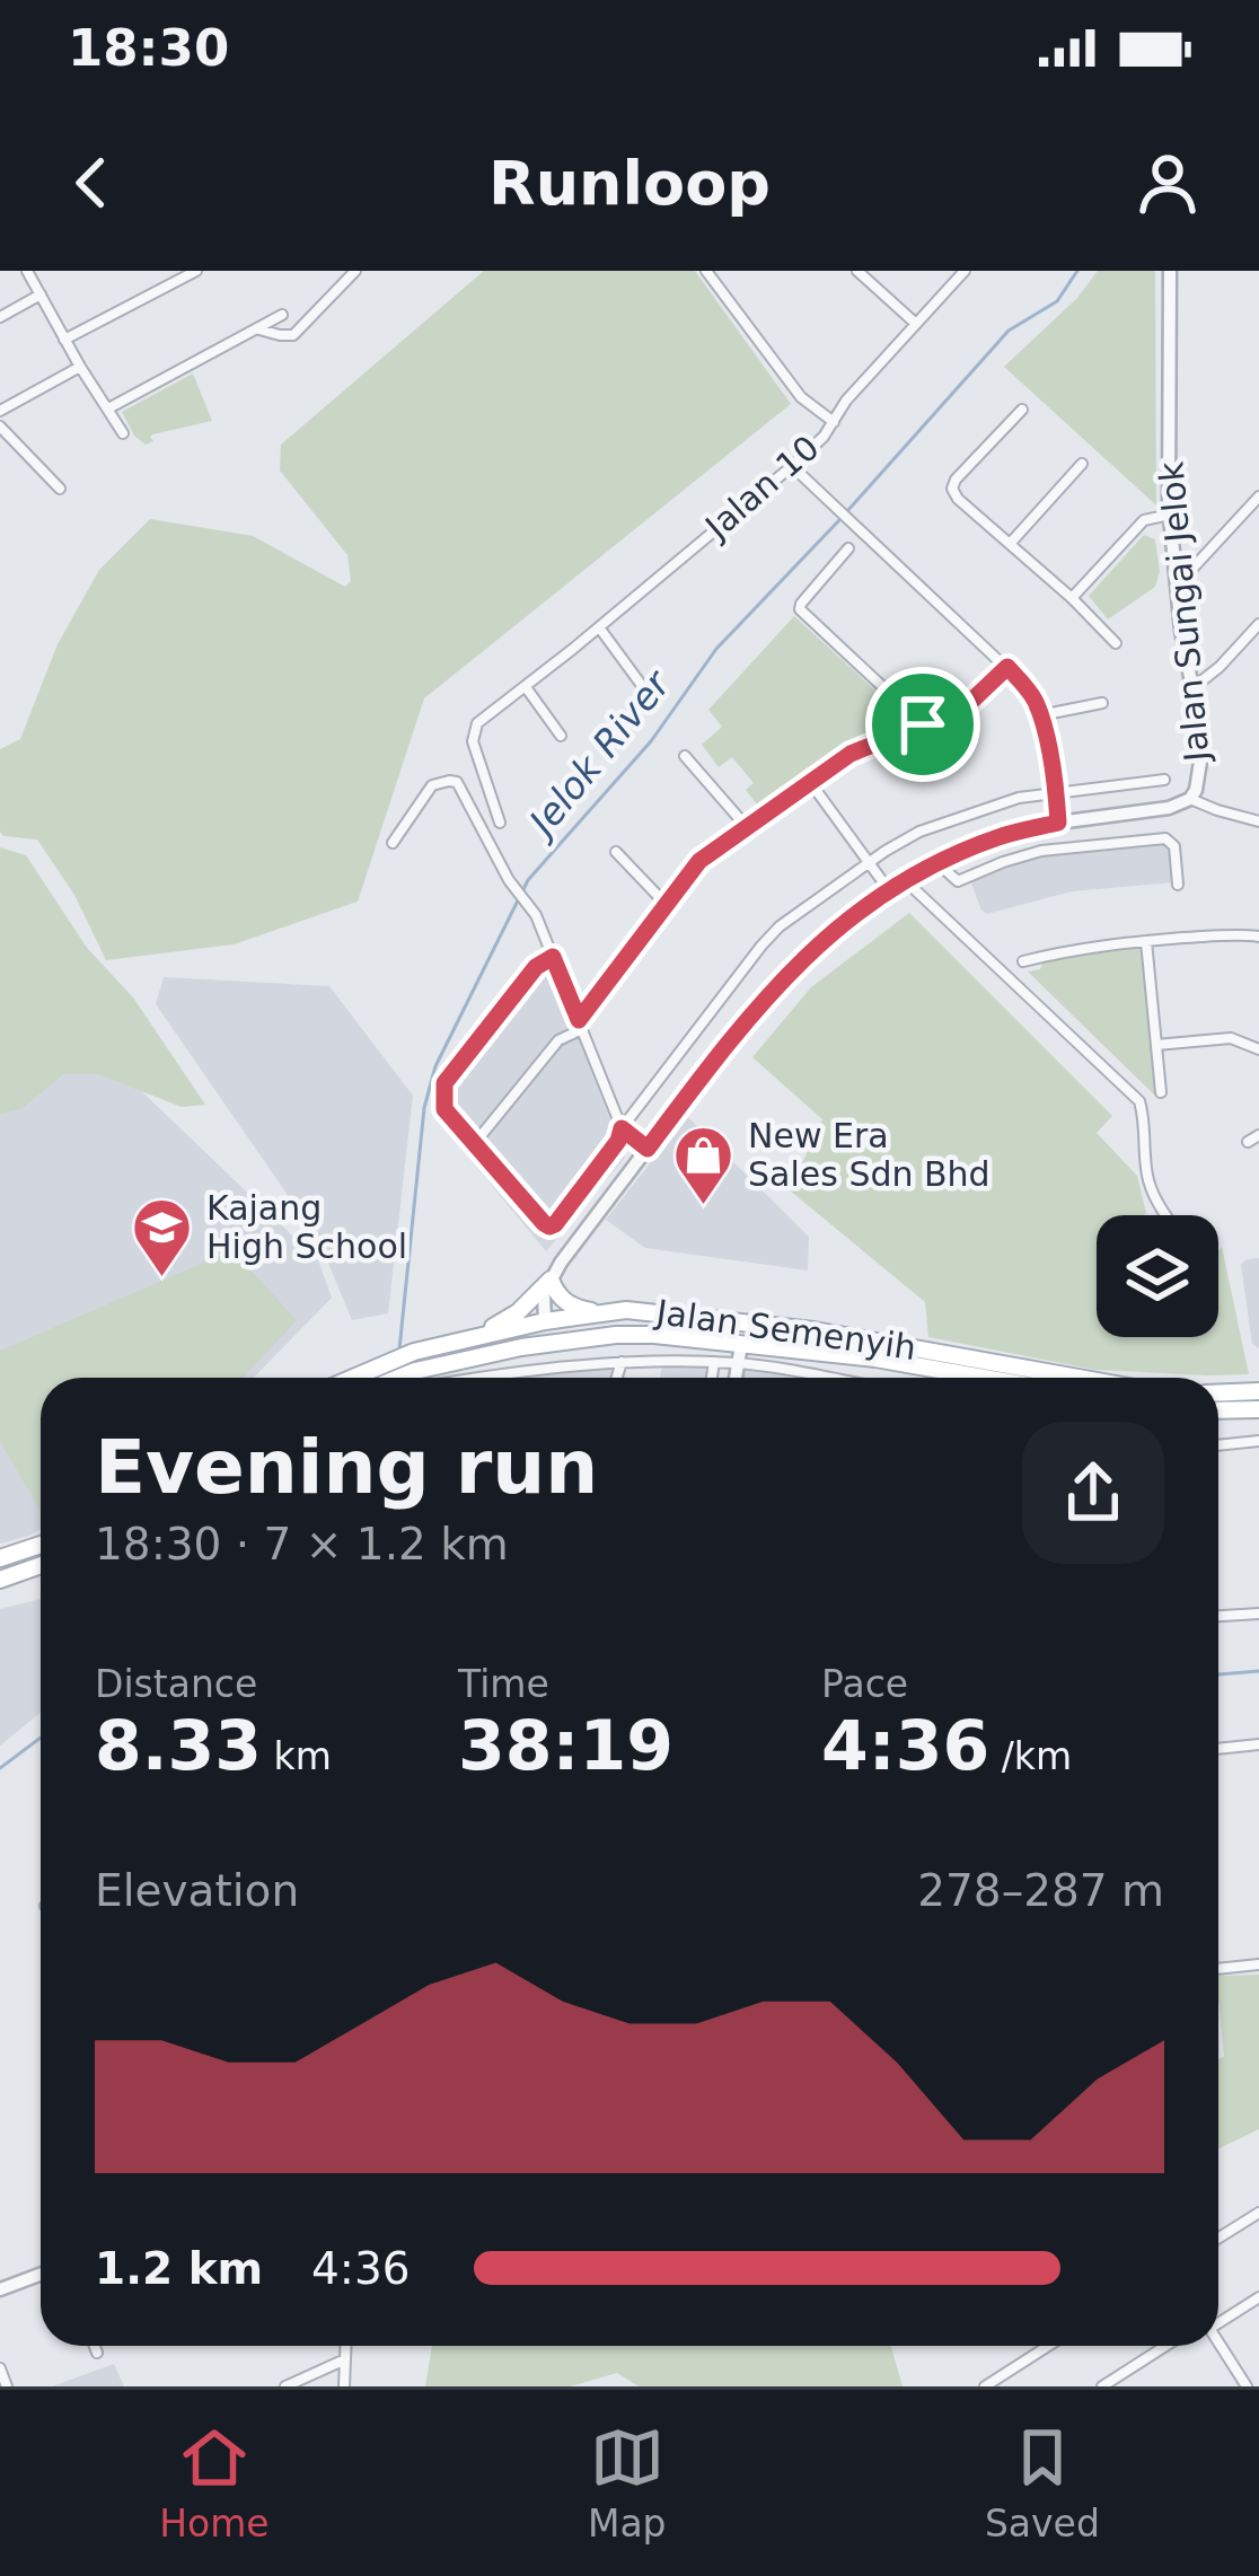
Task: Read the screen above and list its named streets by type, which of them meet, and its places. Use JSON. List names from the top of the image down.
{
  "streets": {
    "main road": ["Jalan Semenyih"],
    "street": ["Jalan 10", "Jalan Sungai Jelok"]
  },
  "crossings": [
    ["Jalan Sungai Jelok", "Jalan Semenyih"]
  ],
  "water": ["Jelok River"],
  "places": {
    "shop": ["New Era Sales Sdn Bhd"],
    "school or university": ["Kajang High School"]
  },
  "page": {
    "status": "18:30",
    "header": "Runloop",
    "heading": ["Evening run", "18:30 · 7 × 1.2 km"],
    "stats": [
      ["Distance", "8.33 km"],
      ["Time", "38:19"],
      ["Pace", "4:36 /km"]
    ],
    "chart": ["Elevation", "278–287 m"],
    "list": [
      {
        "name": "1.2 km",
        "note": "4:36"
      }
    ],
    "tabs": ["Home", "Map", "Saved"]
  }
}
